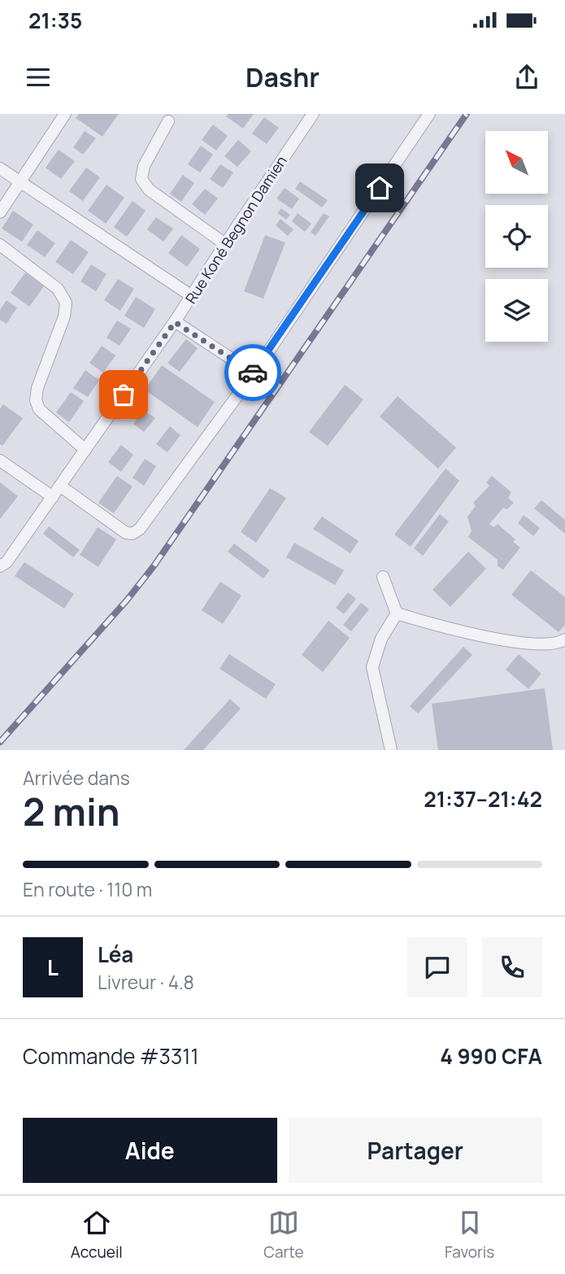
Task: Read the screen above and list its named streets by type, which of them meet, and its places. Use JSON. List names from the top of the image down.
{
  "streets": {
    "street": ["Rue Koné Begnon Damien"]
  },
  "north": "top left",
  "page": {
    "status": "21:35",
    "header": "Dashr",
    "heading": ["2 min", "Arrivée dans", "21:37–21:42"],
    "panel": [
      "Léa",
      "Livreur · 4.8",
      "Commande #3311",
      "4 990 CFA"
    ],
    "bar": "En route · 110 m",
    "round": "L",
    "buttons": ["Aide", "Partager"],
    "tabs": ["Accueil", "Carte", "Favoris"]
  }
}
